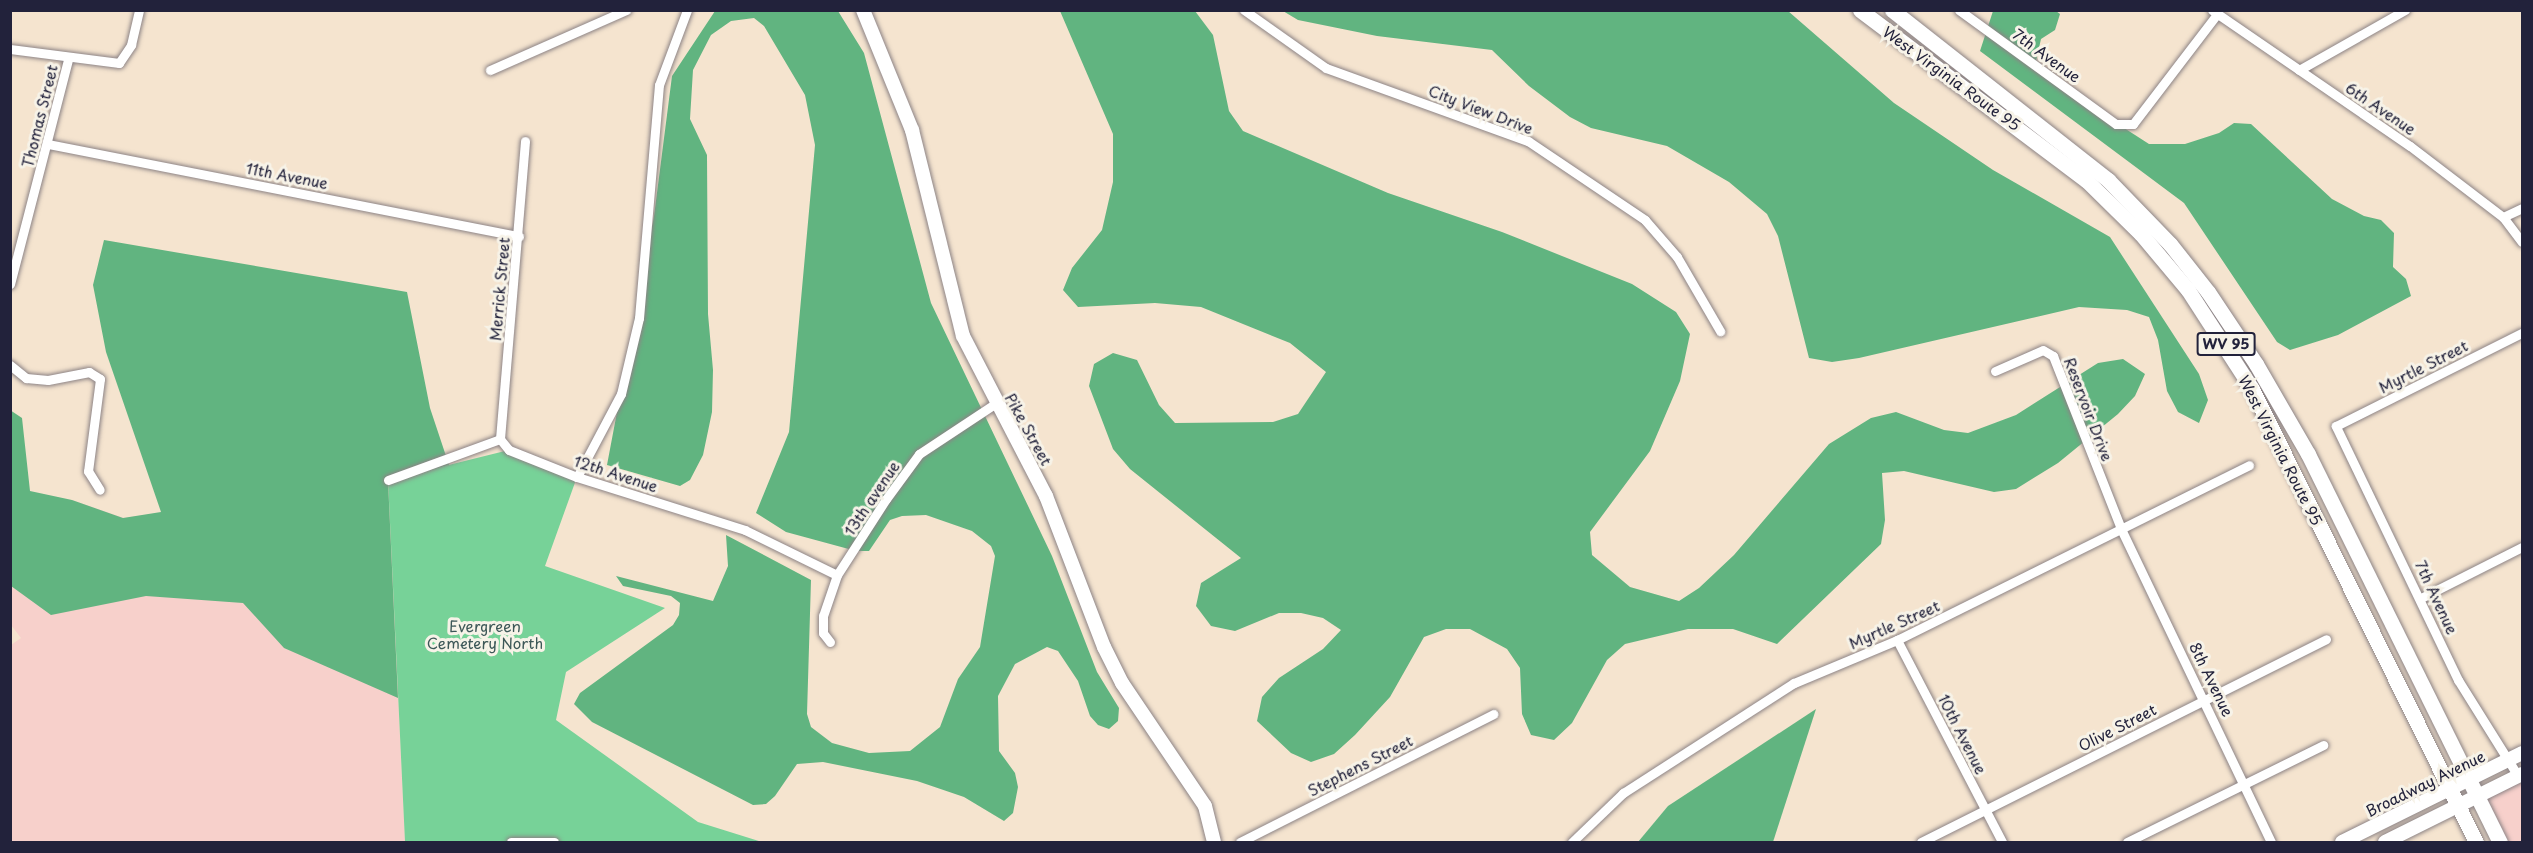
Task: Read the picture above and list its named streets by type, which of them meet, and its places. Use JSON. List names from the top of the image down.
{
  "streets": {
    "main road": [
      "West Virginia Route 95",
      "WV 95",
      "Pike Street",
      "Broadway Avenue"
    ],
    "street": [
      "7th Avenue",
      "6th Avenue",
      "City View Drive",
      "Thomas Street",
      "11th Avenue",
      "Merrick Street",
      "Myrtle Street",
      "Reservoir Drive",
      "12th Avenue",
      "13th avenue",
      "8th Avenue",
      "Olive Street",
      "10th Avenue",
      "Stephens Street"
    ]
  },
  "crossings": [
    ["7th Avenue", "6th Avenue"],
    ["7th Avenue", "Myrtle Street"],
    ["7th Avenue", "Broadway Avenue"],
    ["West Virginia Route 95", "Broadway Avenue"],
    ["Thomas Street", "11th Avenue"],
    ["11th Avenue", "Merrick Street"],
    ["Merrick Street", "12th Avenue"],
    ["Myrtle Street", "Reservoir Drive"],
    ["Myrtle Street", "8th Avenue"],
    ["Myrtle Street", "10th Avenue"],
    ["Reservoir Drive", "8th Avenue"],
    ["Pike Street", "13th avenue"],
    ["12th Avenue", "13th avenue"],
    ["8th Avenue", "Olive Street"],
    ["Olive Street", "10th Avenue"]
  ],
  "parks": ["Evergreen Cemetery North"]
}
